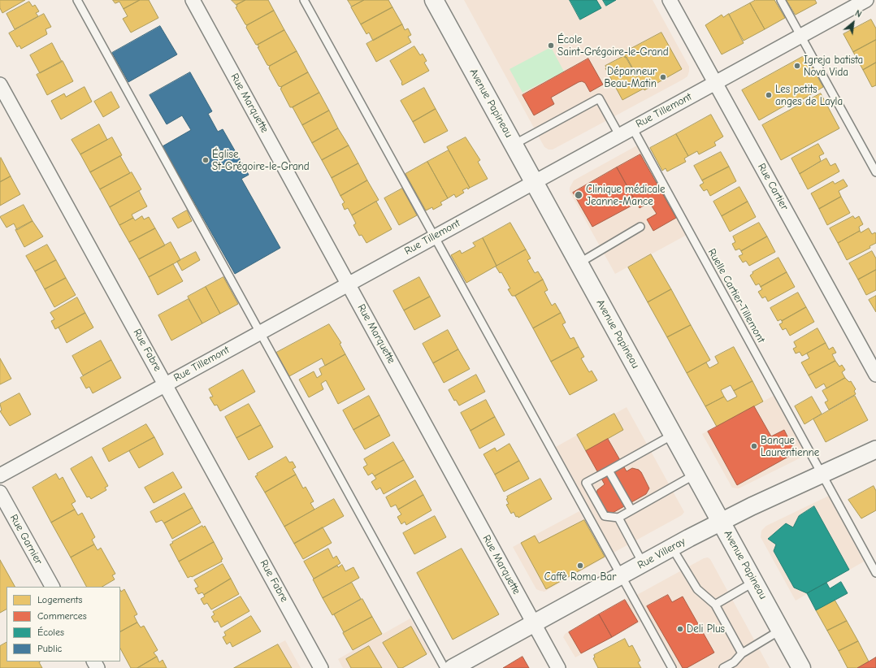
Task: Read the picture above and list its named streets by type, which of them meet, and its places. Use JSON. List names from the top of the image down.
{
  "streets": {
    "main road": ["Avenue Papineau"],
    "street": [
      "Rue Marquette",
      "Rue Tillemont",
      "Rue Cartier",
      "Rue Fabre",
      "Rue Garnier",
      "Rue Villeray"
    ],
    "lane": ["Ruelle Cartier-Tillemont"]
  },
  "crossings": [
    ["Rue Marquette", "Rue Tillemont"],
    ["Rue Marquette", "Rue Villeray"],
    ["Avenue Papineau", "Rue Tillemont"],
    ["Avenue Papineau", "Rue Villeray"],
    ["Rue Tillemont", "Rue Cartier"],
    ["Rue Tillemont", "Ruelle Cartier-Tillemont"],
    ["Rue Tillemont", "Rue Fabre"],
    ["Ruelle Cartier-Tillemont", "Rue Villeray"]
  ],
  "places": [
    "École Saint-Grégoire-le-Grand",
    "Igreja batista Nova Vida",
    "Dépanneur Beau-Matin",
    "Les petits anges de Layla",
    "Église St-Grégoire-le-Grand",
    "Clinique médicale Jeanne-Mance",
    "Banque Laurentienne",
    "Caffè Roma Bar",
    "Deli Plus"
  ],
  "legend": [
    "Logements",
    "Commerces",
    "Écoles",
    "Public"
  ],
  "north": "top right"
}
